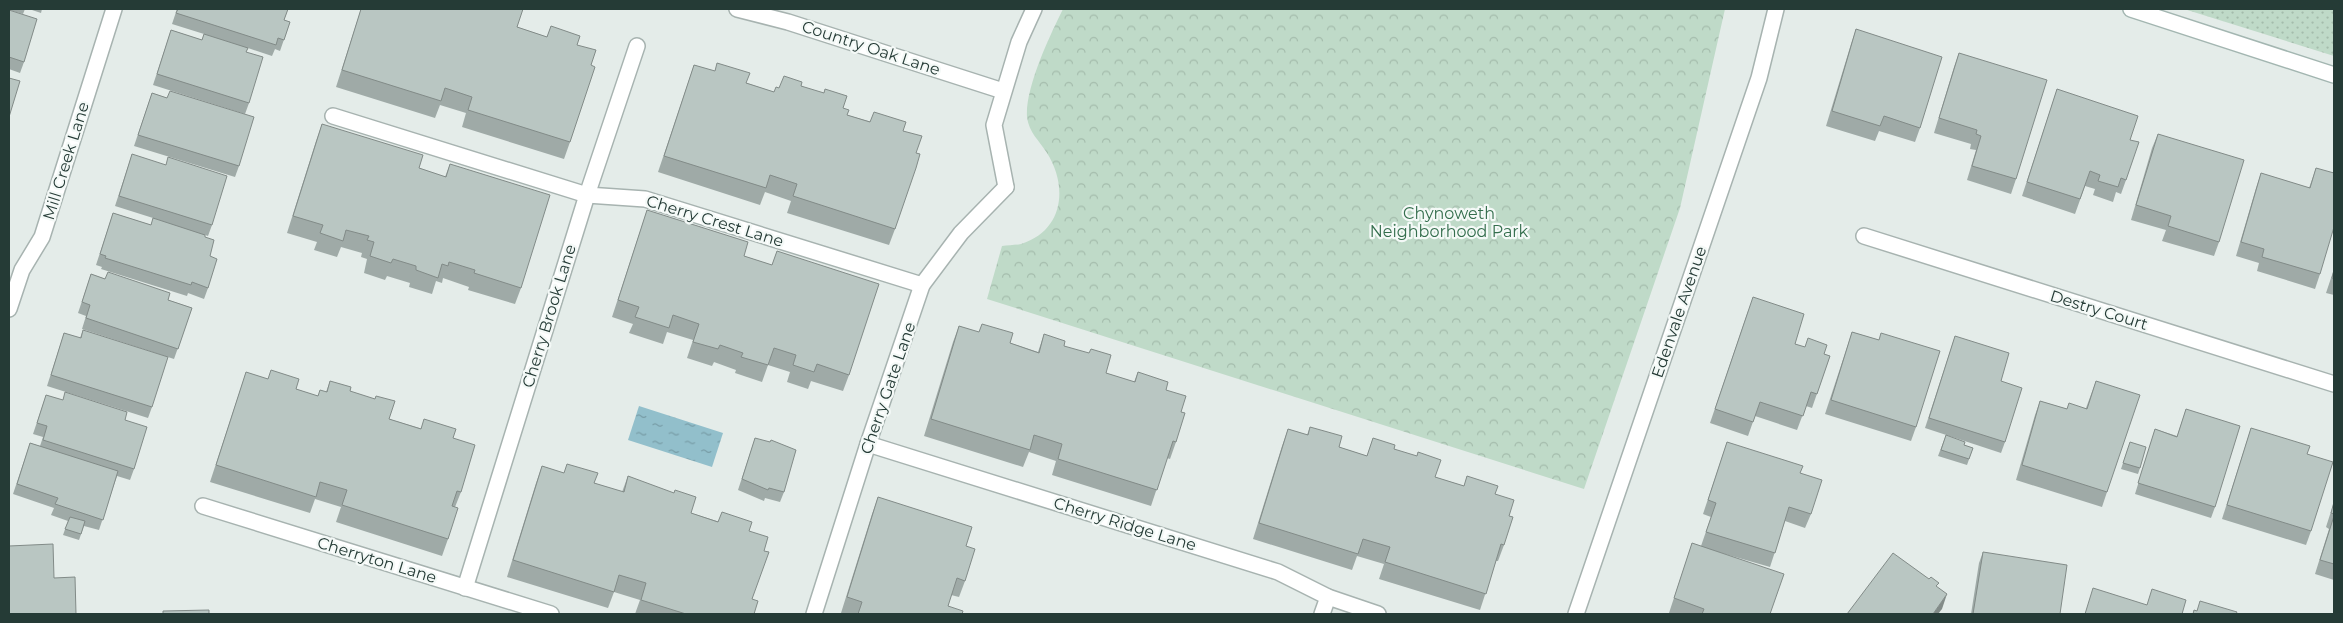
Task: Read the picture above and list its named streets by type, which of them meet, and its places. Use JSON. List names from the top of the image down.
{
  "streets": {
    "street": [
      "Country Oak Lane",
      "Mill Creek Lane",
      "Cherry Crest Lane",
      "Destry Court",
      "Edenvale Avenue",
      "Cherry Brook Lane",
      "Cherry Gate Lane",
      "Cherry Ridge Lane",
      "Cherryton Lane"
    ]
  },
  "crossings": [
    ["Country Oak Lane", "Cherry Gate Lane"],
    ["Cherry Crest Lane", "Cherry Brook Lane"],
    ["Cherry Crest Lane", "Cherry Gate Lane"],
    ["Cherry Brook Lane", "Cherryton Lane"],
    ["Cherry Gate Lane", "Cherry Ridge Lane"]
  ],
  "parks": ["Chynoweth Neighborhood Park"]
}
